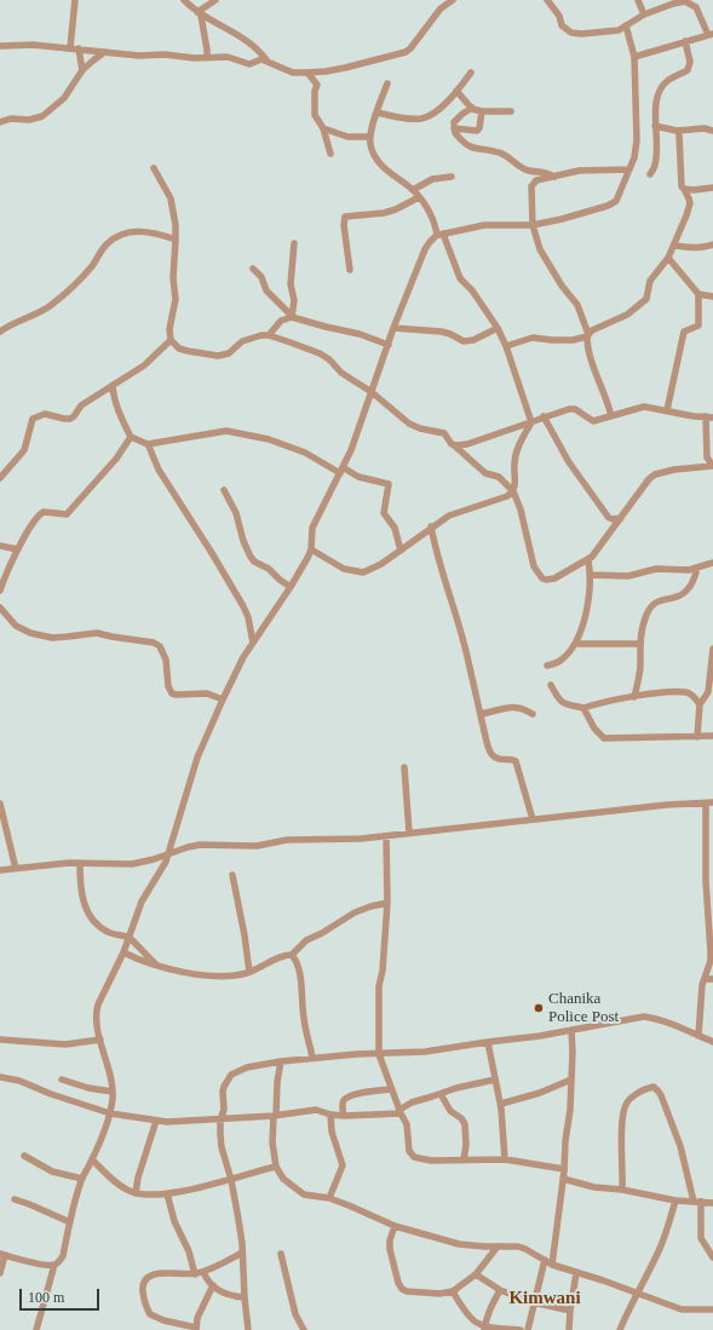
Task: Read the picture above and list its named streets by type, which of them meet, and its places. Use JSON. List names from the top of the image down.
{
  "districts": ["Kimwani"],
  "places": ["Chanika Police Post"],
  "scale_bar": "100 m"
}
